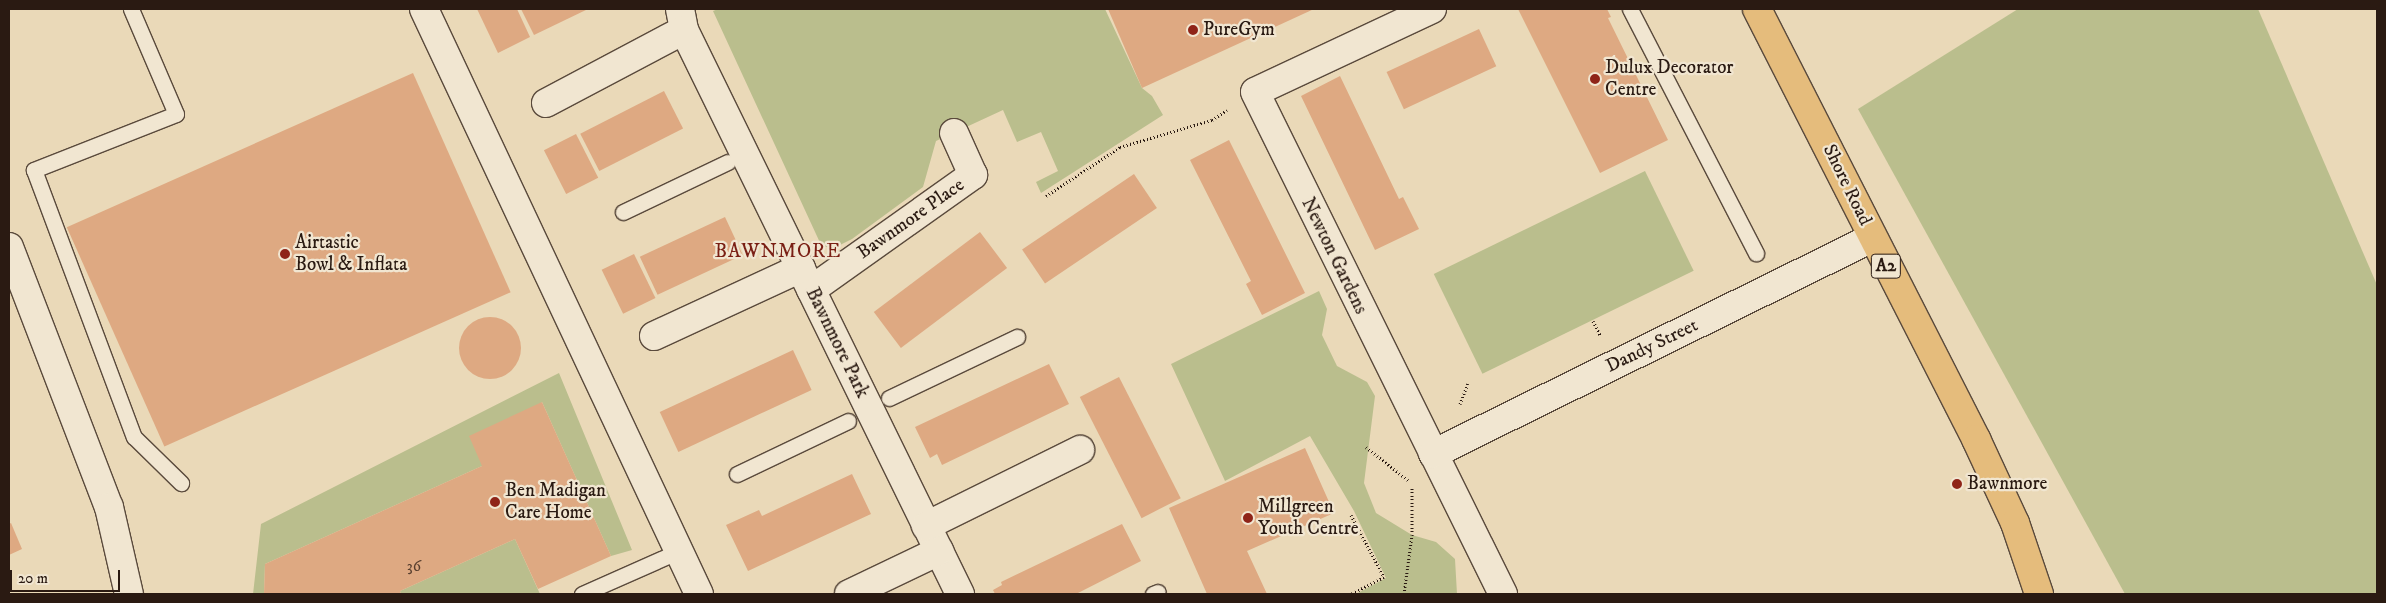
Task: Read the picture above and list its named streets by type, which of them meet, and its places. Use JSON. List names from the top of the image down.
{
  "streets": {
    "main road": ["Shore Road", "A2"],
    "street": [
      "Bawnmore Place",
      "Newton Gardens",
      "Bawnmore Park",
      "Dandy Street"
    ]
  },
  "crossings": [
    ["Shore Road", "Dandy Street"],
    ["Bawnmore Place", "Bawnmore Park"],
    ["Newton Gardens", "Dandy Street"]
  ],
  "districts": ["BAWNMORE"],
  "places": [
    "PureGym",
    "Dulux Decorator Centre",
    "Airtastic Bowl & Inflata",
    "Bawnmore",
    "Ben Madigan Care Home",
    "Millgreen Youth Centre"
  ],
  "house_numbers": ["36"],
  "scale_bar": "20 m"
}
